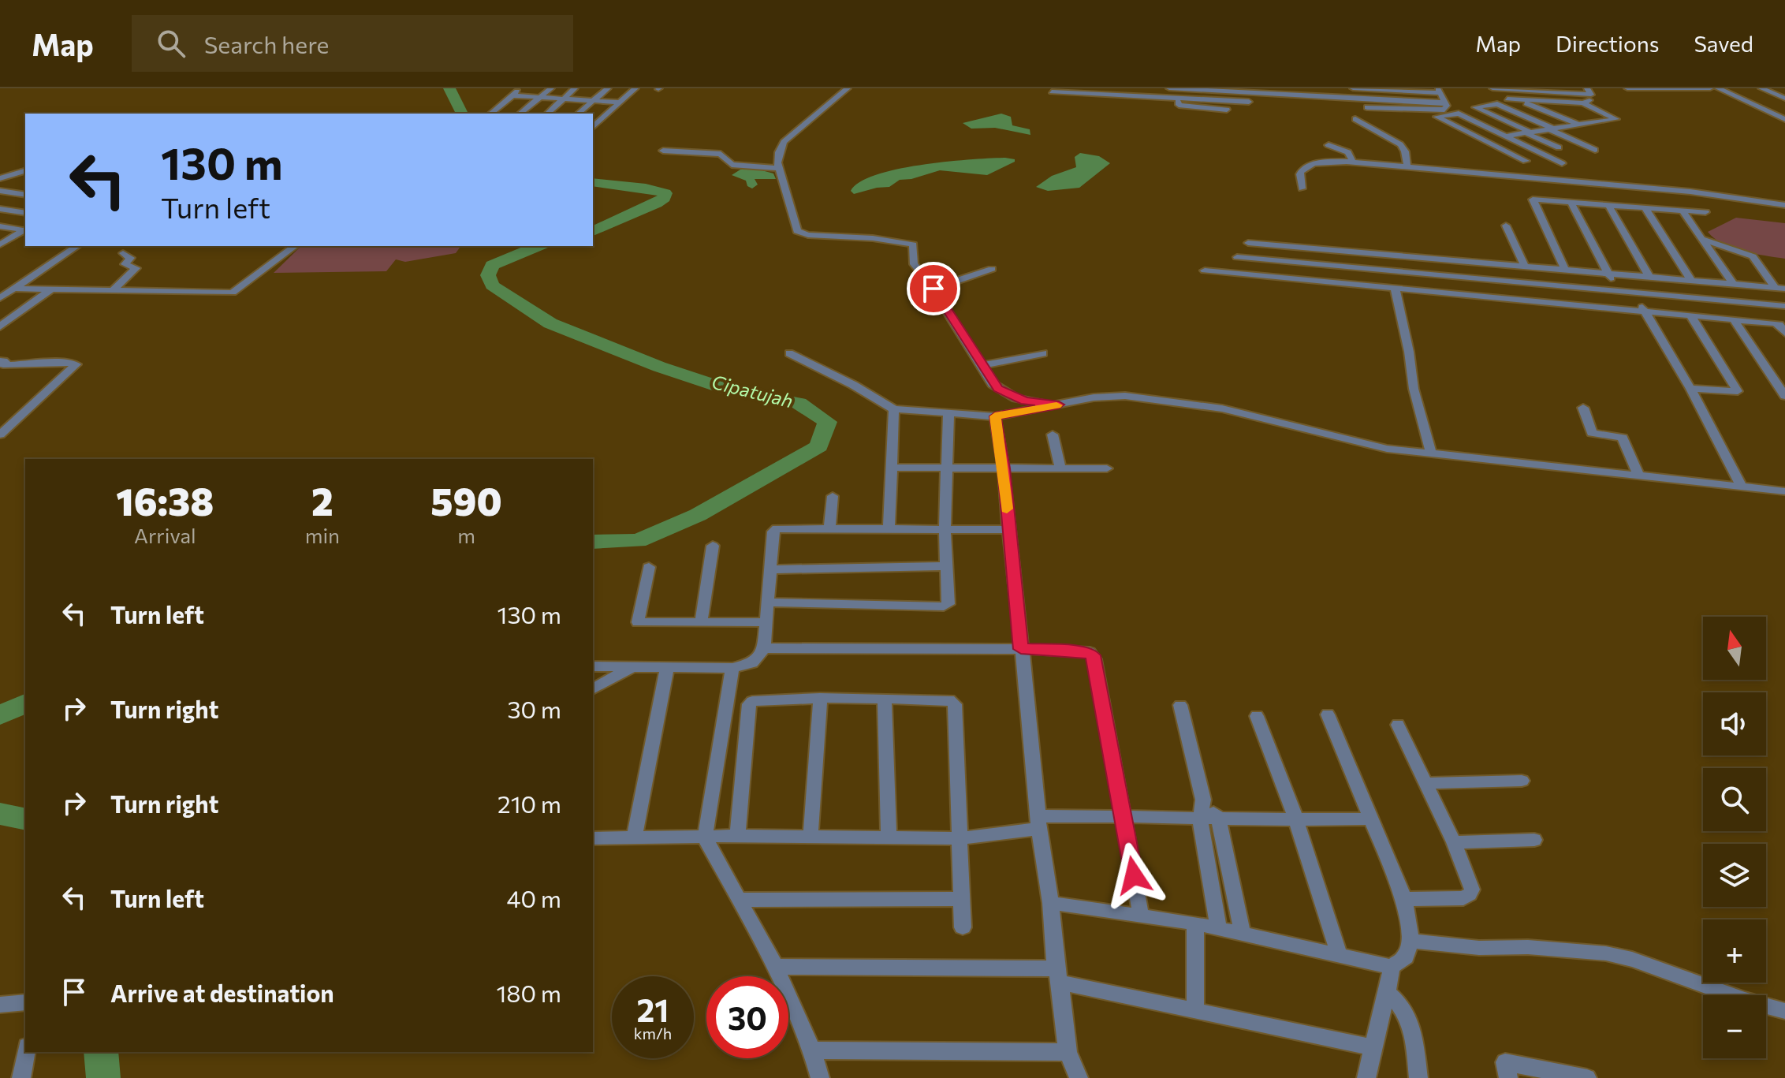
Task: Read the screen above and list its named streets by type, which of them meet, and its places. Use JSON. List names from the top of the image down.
{
  "water": ["Cipatujah"],
  "north": "top",
  "page": {
    "header": "Map",
    "search": "Search here",
    "nav": ["Map", "Directions", "Saved"],
    "turn": ["130 m", "Turn left"],
    "eta": [
      "16:38",
      "Arrival",
      "2",
      "min",
      "590",
      "m"
    ],
    "list": [
      {
        "name": "Turn left",
        "value": "130 m"
      },
      {
        "name": "Turn right",
        "value": "30 m"
      },
      {
        "name": "Turn right",
        "value": "210 m"
      },
      {
        "name": "Turn left",
        "value": "40 m"
      },
      {
        "name": "Arrive at destination",
        "value": "180 m"
      }
    ],
    "map_buttons": ["+", "−"],
    "speed": "21 km/h",
    "limit": "30"
  }
}
